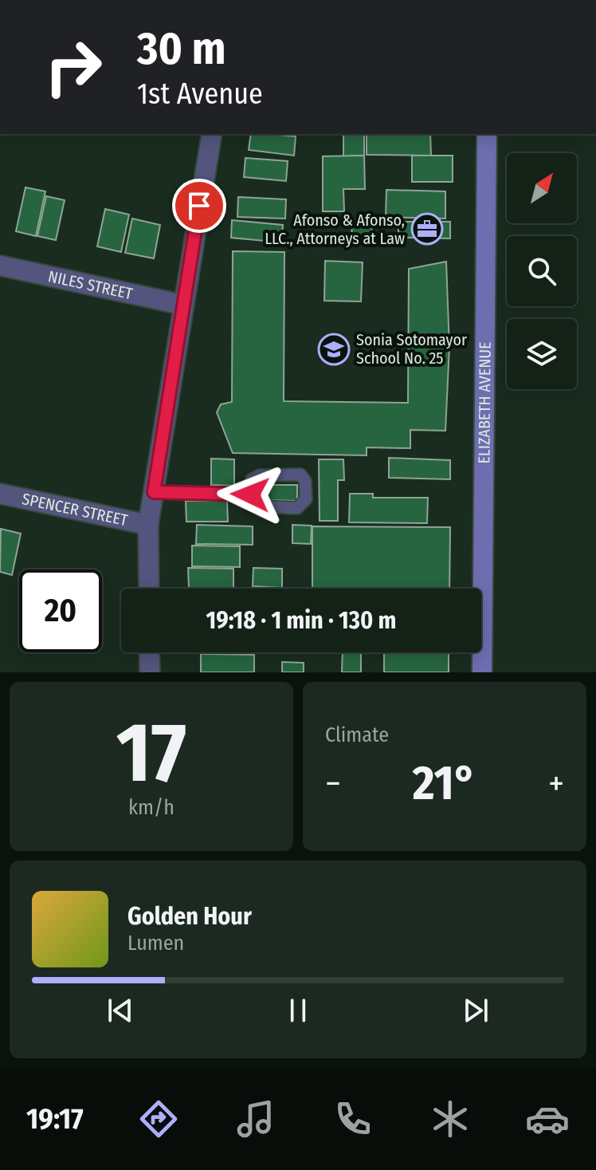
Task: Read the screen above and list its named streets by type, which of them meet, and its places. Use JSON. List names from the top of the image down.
{
  "streets": {
    "street": ["NILES STREET", "ELIZABETH AVENUE", "SPENCER STREET"]
  },
  "places": {
    "office": ["Afonso & Afonso, LLC., Attorneys at Law"],
    "school or university": ["Sonia Sotomayor School No. 25"]
  },
  "north": "top right",
  "page": {
    "turn": ["30 m", "1st Avenue"],
    "limit": "20",
    "trip": "19:18 · 1 min · 130 m",
    "tile": [
      ["17", "km/h"],
      "Climate"
    ],
    "heat": ["−", "21°", "+"],
    "song": ["Golden Hour", "Lumen"],
    "tabs": "19:17"
  }
}
